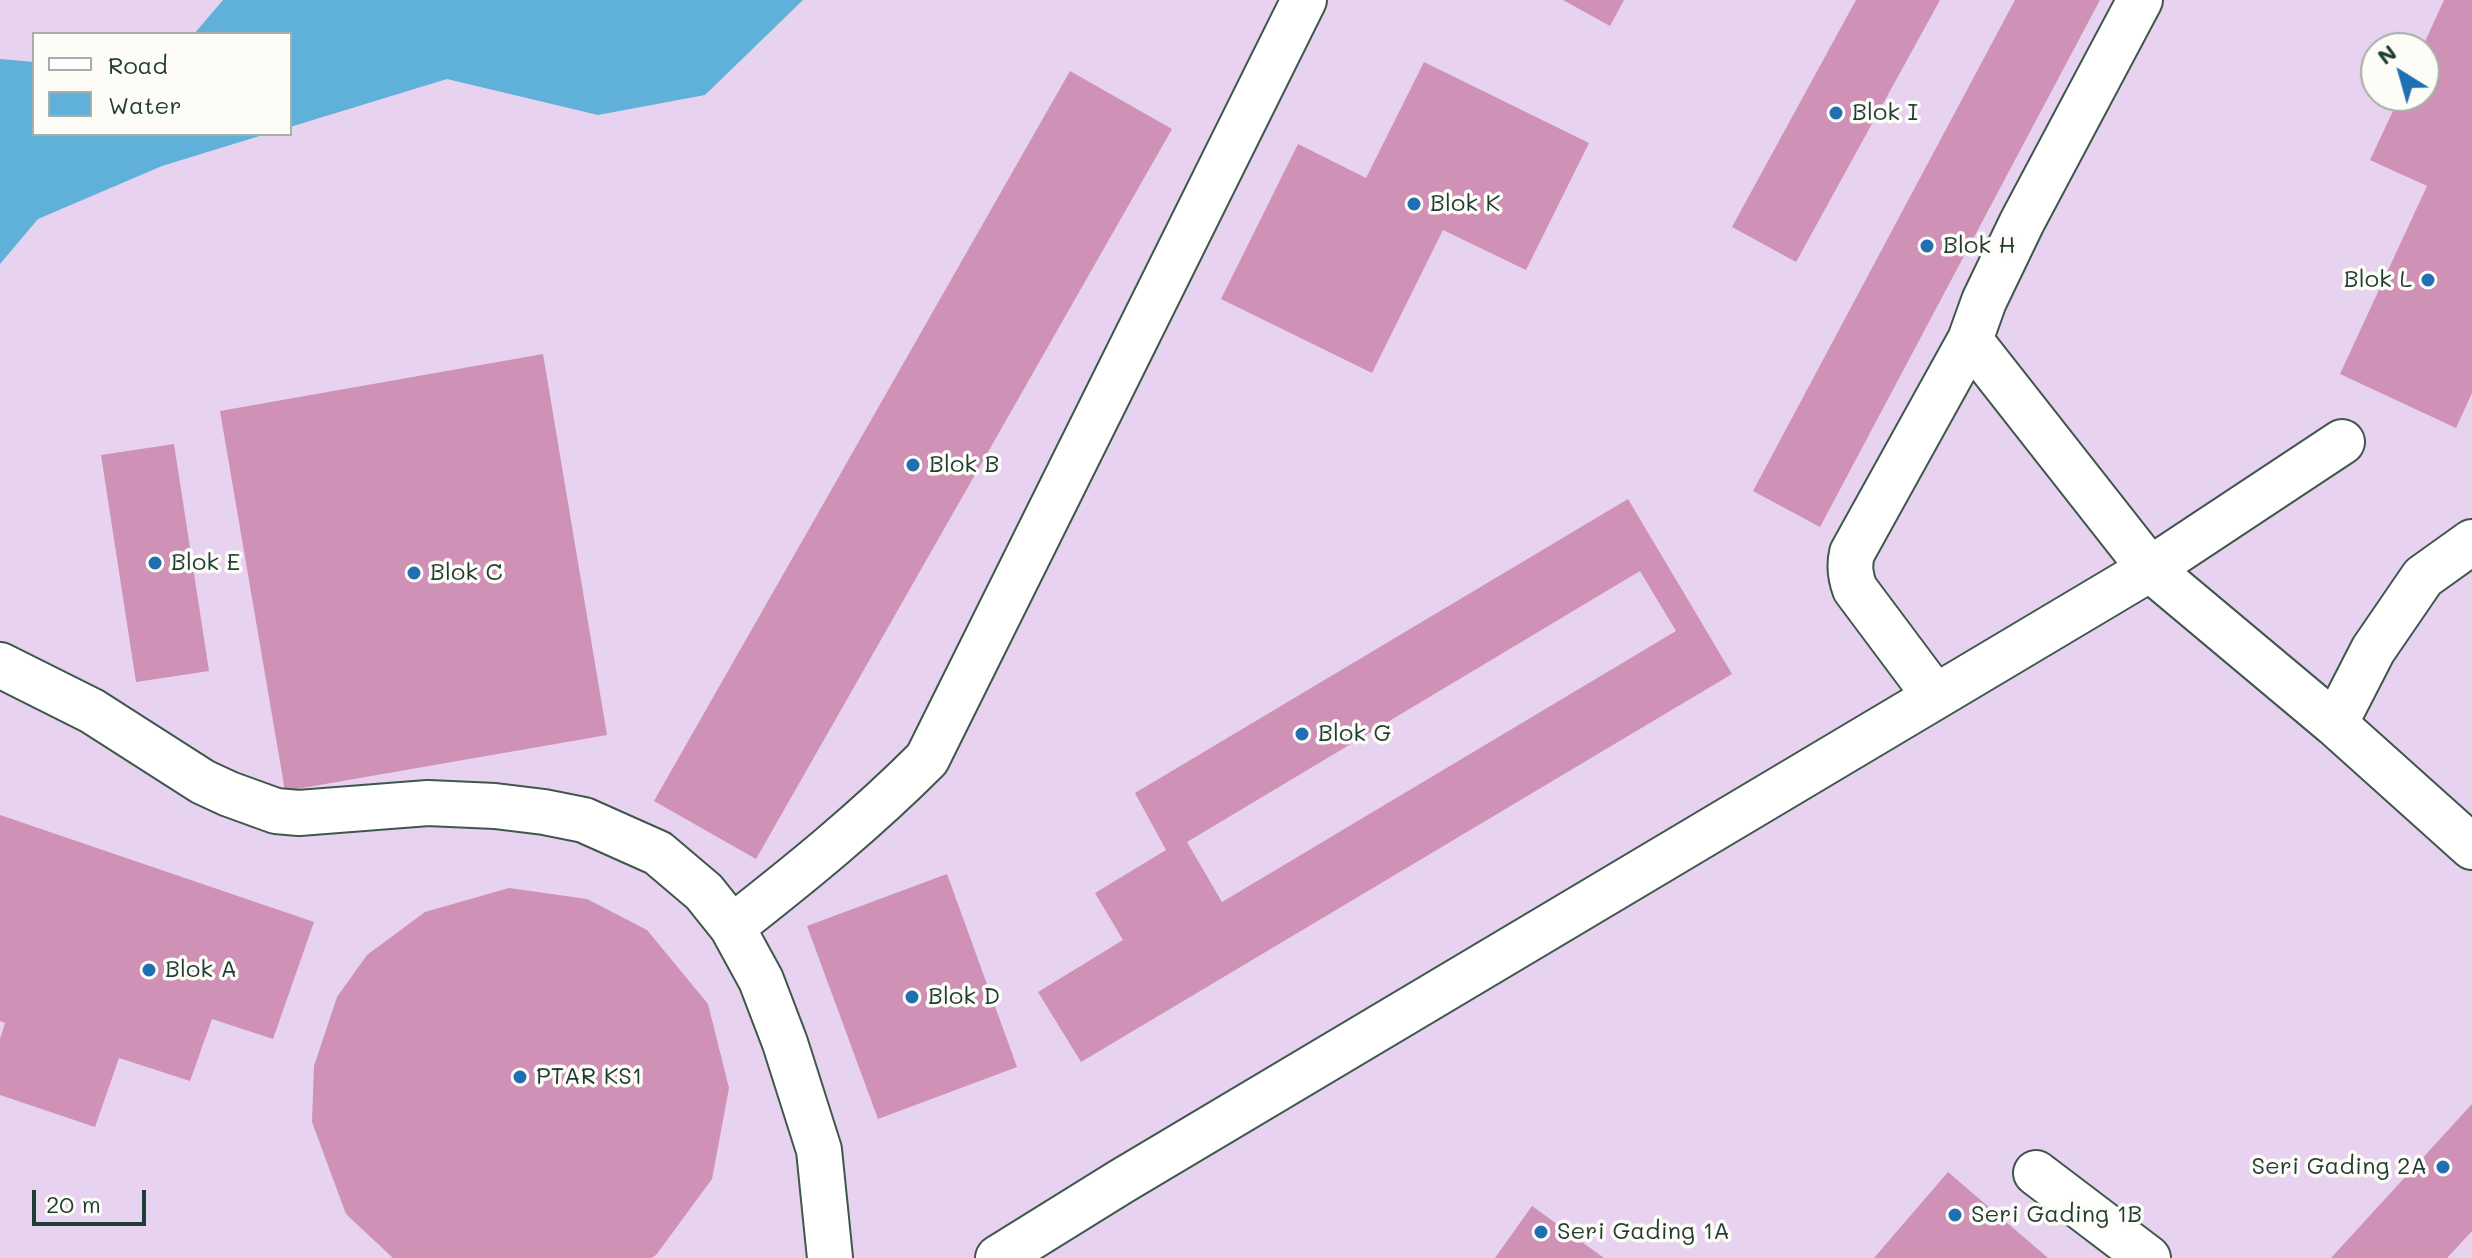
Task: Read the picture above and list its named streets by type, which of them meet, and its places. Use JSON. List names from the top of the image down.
{
  "places": [
    "Blok I",
    "Blok K",
    "Blok H",
    "Blok L",
    "Blok B",
    "Blok E",
    "Blok C",
    "Blok G",
    "Blok A",
    "Blok D",
    "PTAR KS1",
    "Seri Gading 2A",
    "Seri Gading 1B",
    "Seri Gading 1A"
  ],
  "legend": ["Road", "Water"],
  "scale_bar": "20 m",
  "north": "top left"
}
